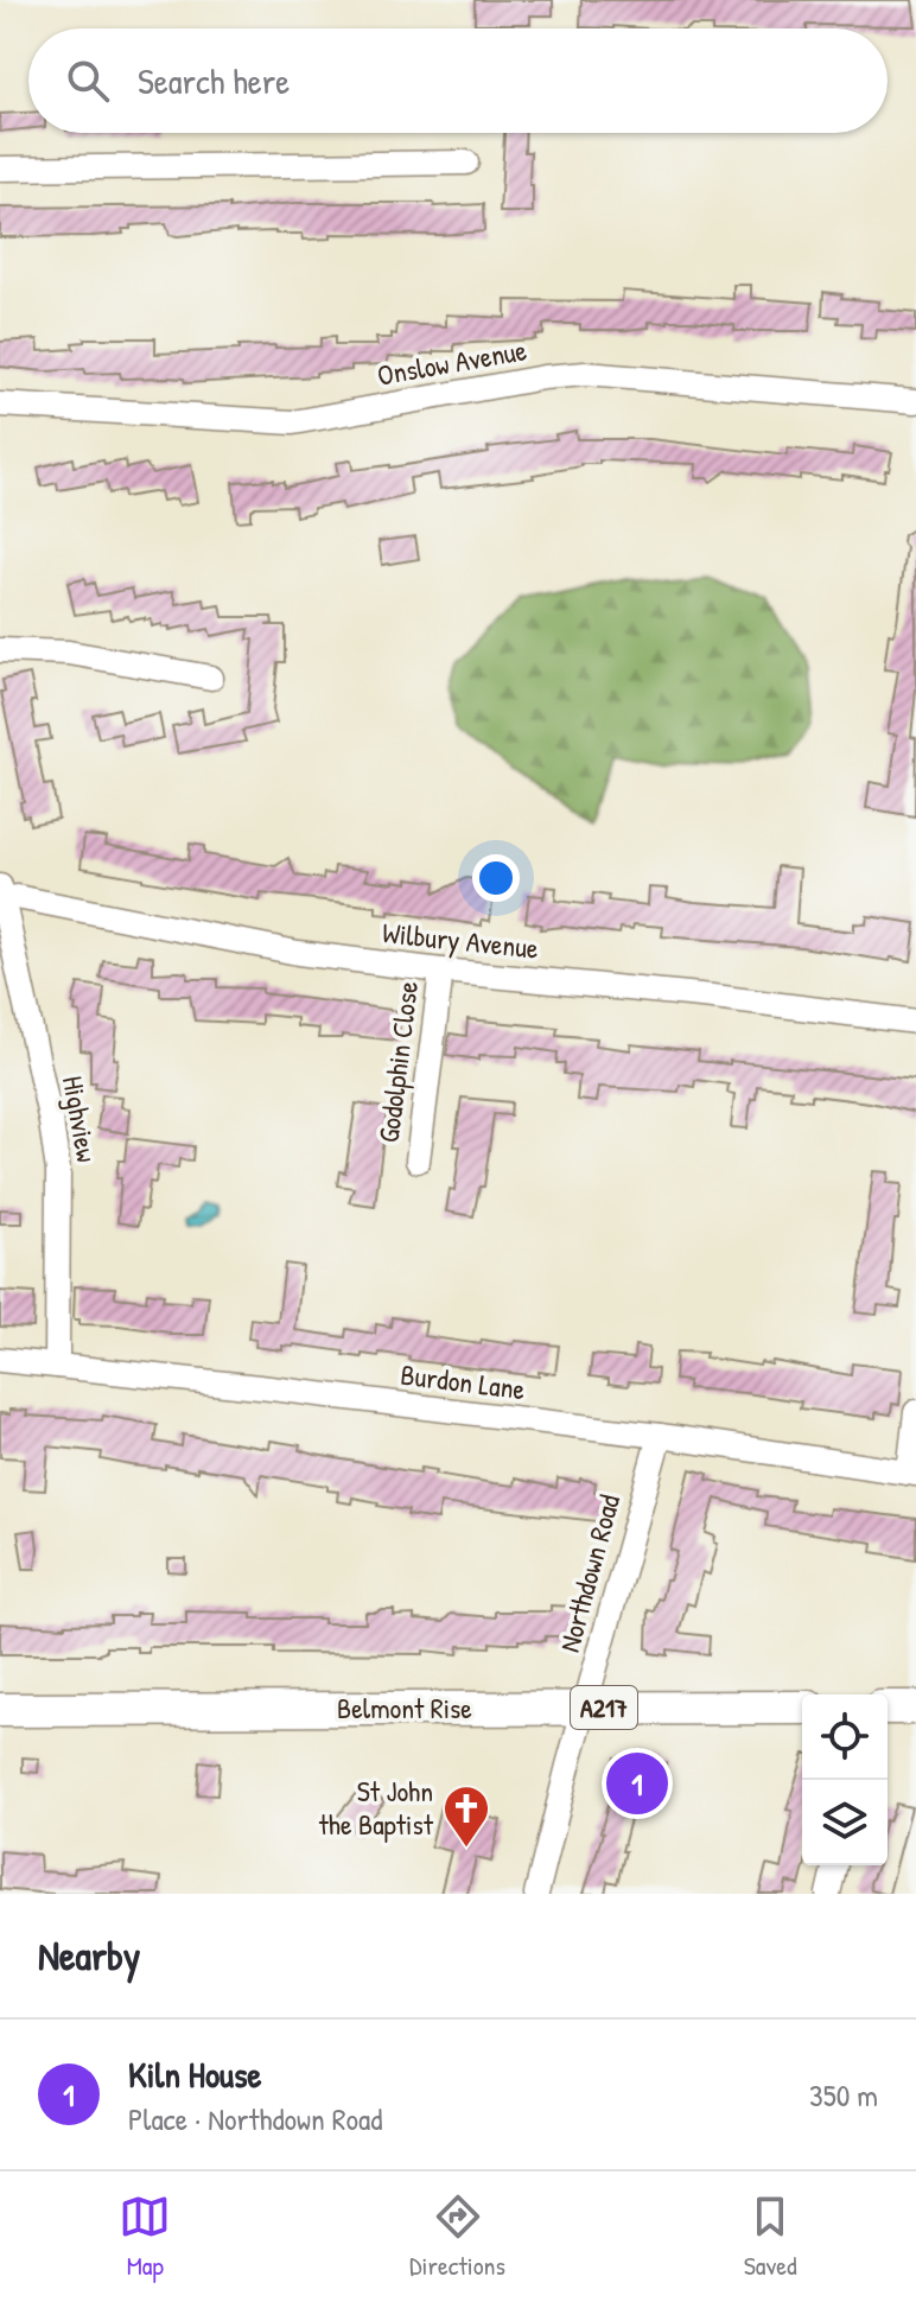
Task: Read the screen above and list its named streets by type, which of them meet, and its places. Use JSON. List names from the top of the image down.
{
  "streets": {
    "highway": ["A217", "Belmont Rise"],
    "street": [
      "Onslow Avenue",
      "Wilbury Avenue",
      "Godolphin Close",
      "Highview",
      "Burdon Lane",
      "Northdown Road"
    ]
  },
  "crossings": [
    ["Wilbury Avenue", "Godolphin Close"],
    ["Wilbury Avenue", "Highview"],
    ["Highview", "Burdon Lane"],
    ["Burdon Lane", "Northdown Road"],
    ["Northdown Road", "Belmont Rise"]
  ],
  "places": {
    "church": ["St John the Baptist"]
  },
  "page": {
    "search": "Search here",
    "pins": "1",
    "heading": "Nearby",
    "list": [
      {
        "mark": "1",
        "name": "Kiln House",
        "note": "Place · Northdown Road",
        "value": "350 m"
      }
    ],
    "nav": ["Map", "Directions", "Saved"]
  }
}
